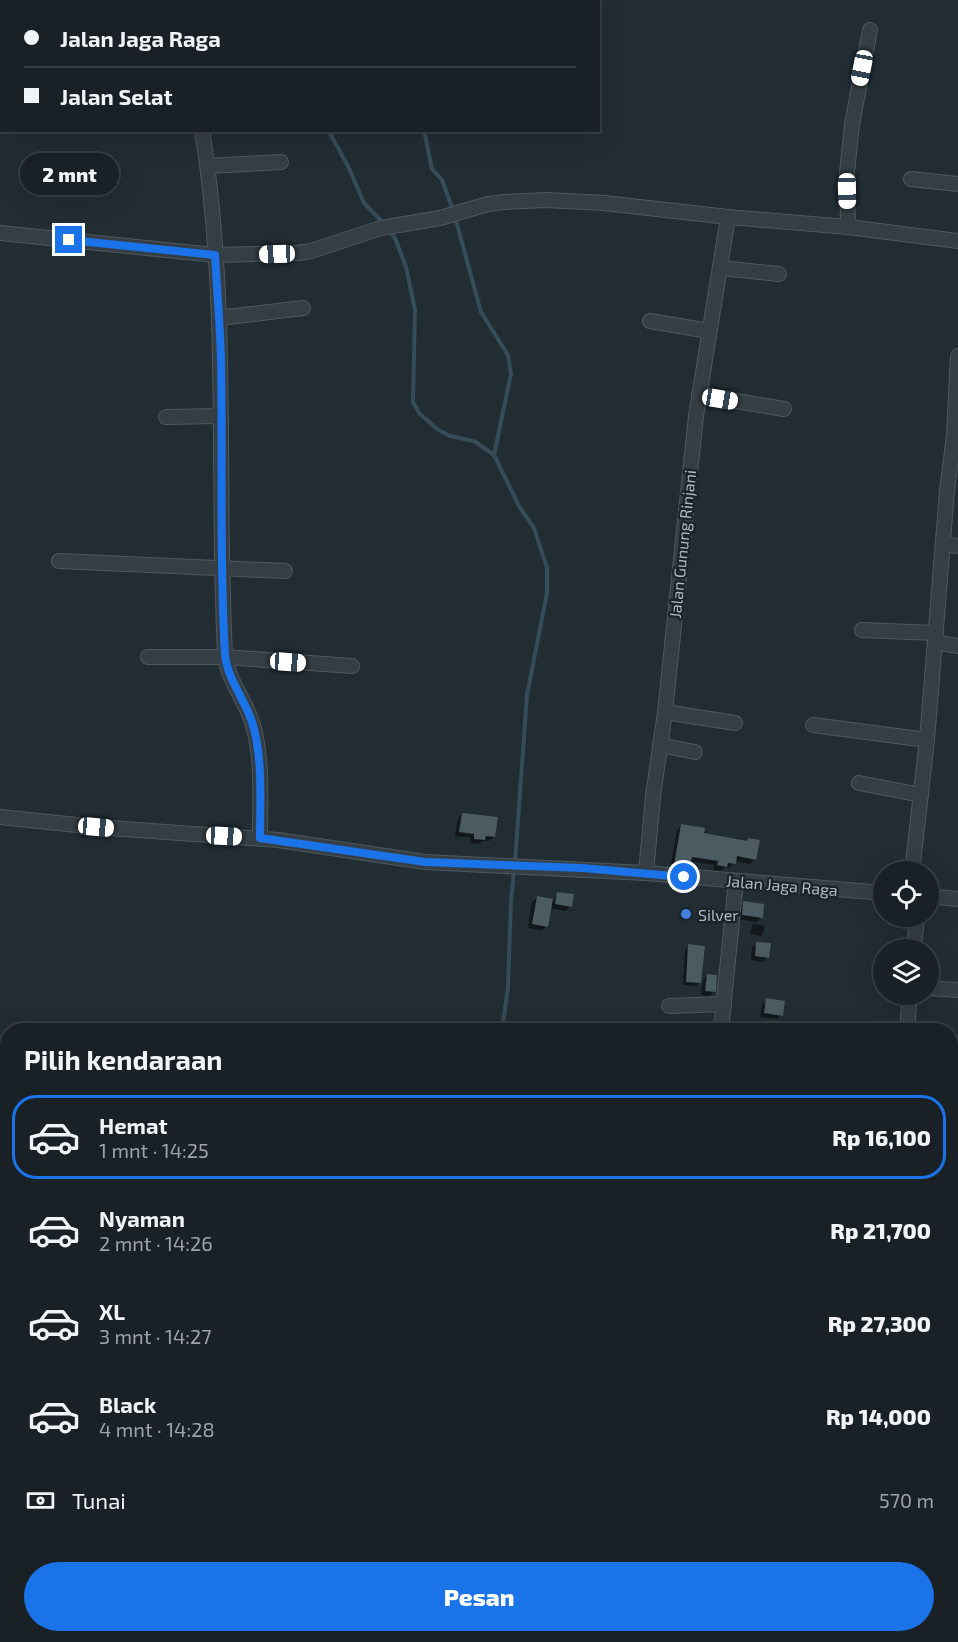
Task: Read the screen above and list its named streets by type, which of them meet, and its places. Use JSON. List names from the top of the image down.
{
  "streets": {
    "street": ["Jalan Gunung Rinjani", "Jalan Jaga Raga"]
  },
  "crossings": [
    ["Jalan Gunung Rinjani", "Jalan Jaga Raga"]
  ],
  "places": ["Silver"],
  "page": {
    "banner": ["Jalan Jaga Raga", "Jalan Selat"],
    "bubble": "2 mnt",
    "heading": "Pilih kendaraan",
    "list": [
      {
        "name": "Hemat",
        "note": "1 mnt · 14:25",
        "value": "Rp 16,100"
      },
      {
        "name": "Nyaman",
        "note": "2 mnt · 14:26",
        "value": "Rp 21,700"
      },
      {
        "name": "XL",
        "note": "3 mnt · 14:27",
        "value": "Rp 27,300"
      },
      {
        "name": "Black",
        "note": "4 mnt · 14:28",
        "value": "Rp 14,000"
      }
    ],
    "pay": ["Tunai", "570 m"],
    "buttons": "Pesan"
  }
}
